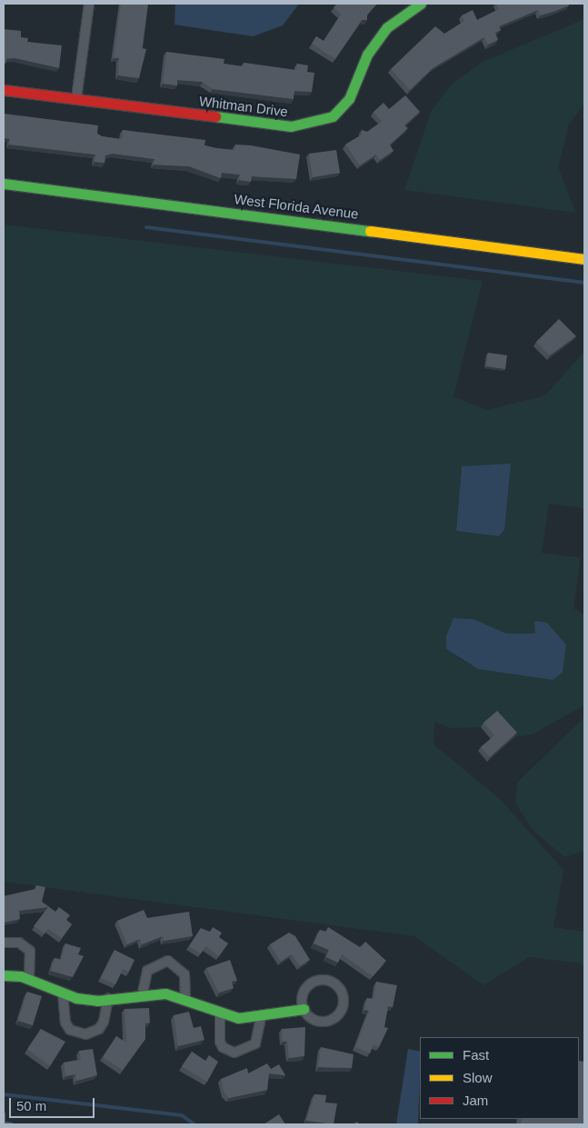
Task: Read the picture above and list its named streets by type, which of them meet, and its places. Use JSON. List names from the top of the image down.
{
  "streets": {
    "street": ["Whitman Drive", "West Florida Avenue"]
  },
  "legend": ["Fast", "Slow", "Jam"],
  "scale_bar": "50 m"
}
